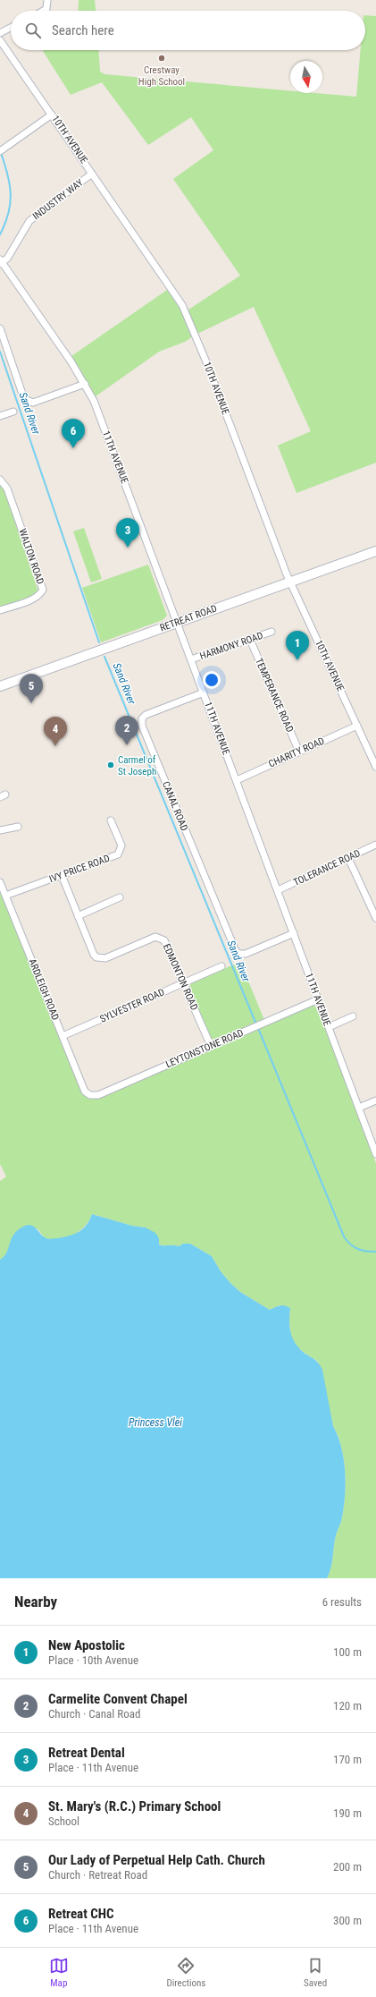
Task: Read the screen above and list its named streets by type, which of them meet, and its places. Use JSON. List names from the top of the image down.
{
  "streets": {
    "main road": ["RETREAT ROAD"],
    "street": [
      "10TH AVENUE",
      "INDUSTRY WAY",
      "11TH AVENUE",
      "WALTON ROAD",
      "HARMONY ROAD",
      "TEMPERANCE ROAD",
      "CHARITY ROAD",
      "CANAL ROAD",
      "TOLERANCE ROAD",
      "IVY PRICE ROAD",
      "EDMONTON ROAD",
      "ARDLEIGH ROAD",
      "SYLVESTER ROAD",
      "LEYTONSTONE ROAD"
    ]
  },
  "crossings": [
    ["10TH AVENUE", "INDUSTRY WAY"],
    ["10TH AVENUE", "RETREAT ROAD"],
    ["10TH AVENUE", "CHARITY ROAD"],
    ["INDUSTRY WAY", "11TH AVENUE"],
    ["11TH AVENUE", "RETREAT ROAD"],
    ["11TH AVENUE", "HARMONY ROAD"],
    ["11TH AVENUE", "CHARITY ROAD"],
    ["11TH AVENUE", "CANAL ROAD"],
    ["11TH AVENUE", "TOLERANCE ROAD"],
    ["11TH AVENUE", "LEYTONSTONE ROAD"],
    ["HARMONY ROAD", "TEMPERANCE ROAD"],
    ["TEMPERANCE ROAD", "CHARITY ROAD"],
    ["IVY PRICE ROAD", "EDMONTON ROAD"],
    ["IVY PRICE ROAD", "ARDLEIGH ROAD"],
    ["EDMONTON ROAD", "SYLVESTER ROAD"],
    ["EDMONTON ROAD", "LEYTONSTONE ROAD"],
    ["ARDLEIGH ROAD", "SYLVESTER ROAD"],
    ["ARDLEIGH ROAD", "LEYTONSTONE ROAD"]
  ],
  "water": ["Sand River", "Princess Vlei"],
  "places": ["Crestway High School", "Carmel of St Joseph"],
  "north": "bottom",
  "page": {
    "search": "Search here",
    "pins": [
      "6",
      "3",
      "1",
      "5",
      "2",
      "4"
    ],
    "heading": ["Nearby", "6 results"],
    "list": [
      {
        "mark": "1",
        "name": "New Apostolic",
        "note": "Place · 10th Avenue",
        "value": "100 m"
      },
      {
        "mark": "2",
        "name": "Carmelite Convent Chapel",
        "note": "Church · Canal Road",
        "value": "120 m"
      },
      {
        "mark": "3",
        "name": "Retreat Dental",
        "note": "Place · 11th Avenue",
        "value": "170 m"
      },
      {
        "mark": "4",
        "name": "St. Mary's (R.C.) Primary School",
        "note": "School",
        "value": "190 m"
      },
      {
        "mark": "5",
        "name": "Our Lady of Perpetual Help Cath. Church",
        "note": "Church · Retreat Road",
        "value": "200 m"
      },
      {
        "mark": "6",
        "name": "Retreat CHC",
        "note": "Place · 11th Avenue",
        "value": "300 m"
      }
    ],
    "nav": ["Map", "Directions", "Saved"]
  }
}
